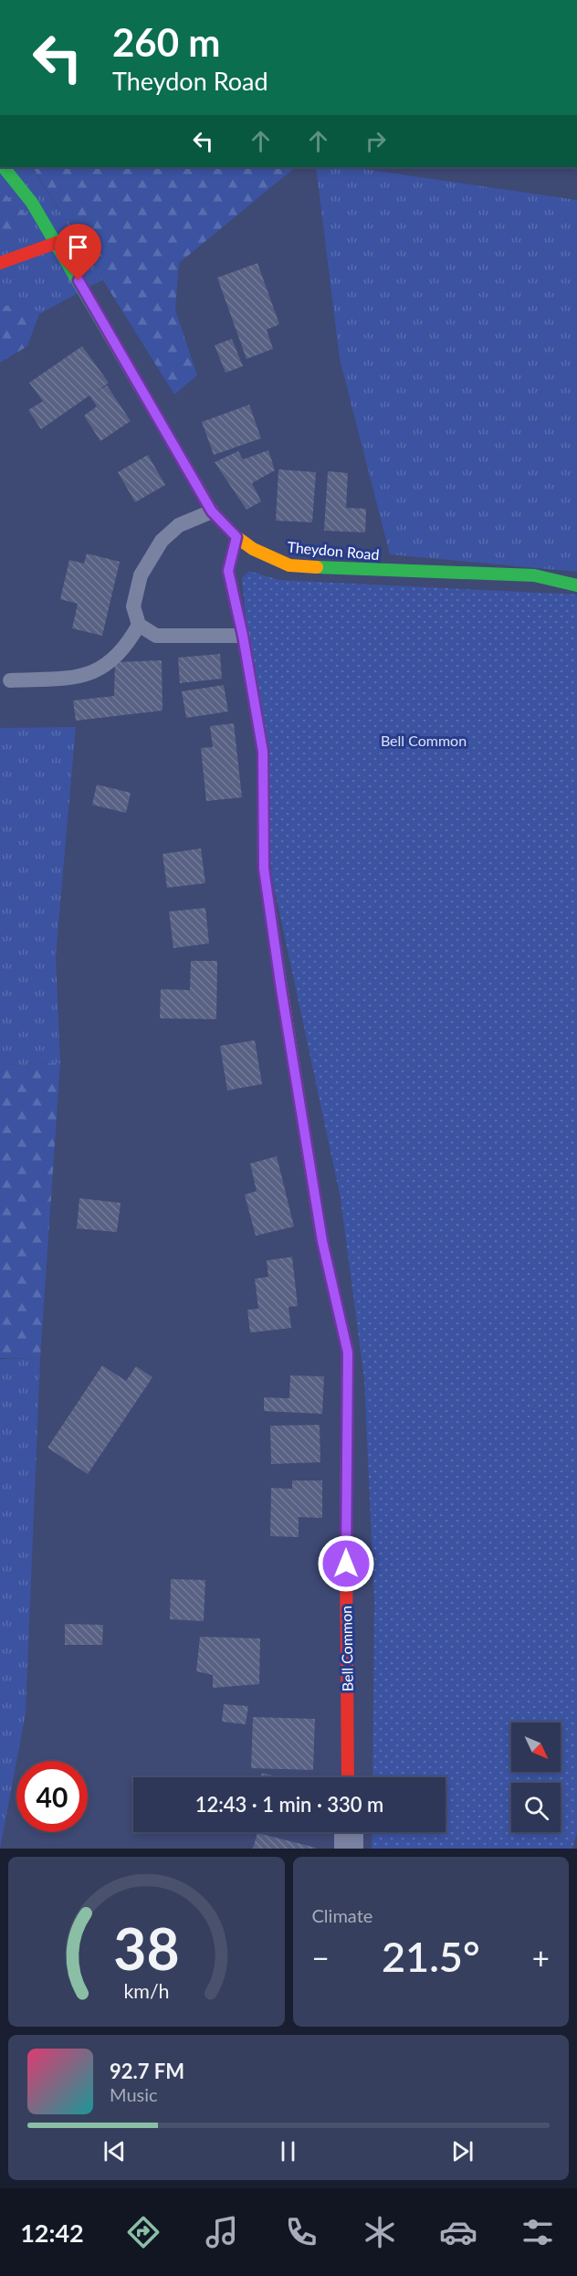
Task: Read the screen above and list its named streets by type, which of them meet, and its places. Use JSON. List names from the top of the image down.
{
  "streets": {
    "street": ["Theydon Road", "Bell Common"]
  },
  "crossings": [
    ["Theydon Road", "Bell Common"]
  ],
  "parks": ["Bell Common"],
  "north": "bottom right",
  "page": {
    "turn": ["260 m", "Theydon Road"],
    "limit": "40",
    "trip": "12:43 · 1 min · 330 m",
    "tile": "Climate",
    "heat": ["−", "21.5°", "+"],
    "song": ["92.7 FM", "Music"],
    "tabs": "12:42",
    "gauge": ["38", "km/h"]
  }
}
